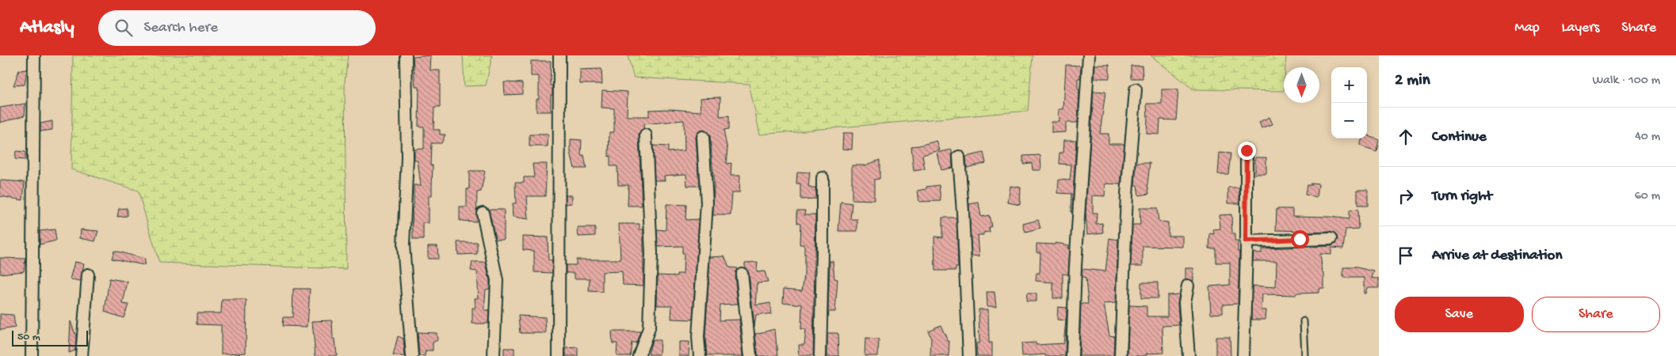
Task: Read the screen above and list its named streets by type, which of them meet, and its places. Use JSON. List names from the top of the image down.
{
  "scale_bar": "50 m",
  "north": "bottom",
  "page": {
    "header": "Atlasly",
    "search": "Search here",
    "nav": ["Map", "Layers", "Share"],
    "heading": ["2 min", "Walk · 100 m"],
    "map_buttons": ["+", "−"],
    "list": [
      ["Continue", "40 m"],
      ["Turn right", "60 m"],
      "Arrive at destination"
    ],
    "buttons": ["Save", "Share"],
    "scale": "50 m"
  }
}
